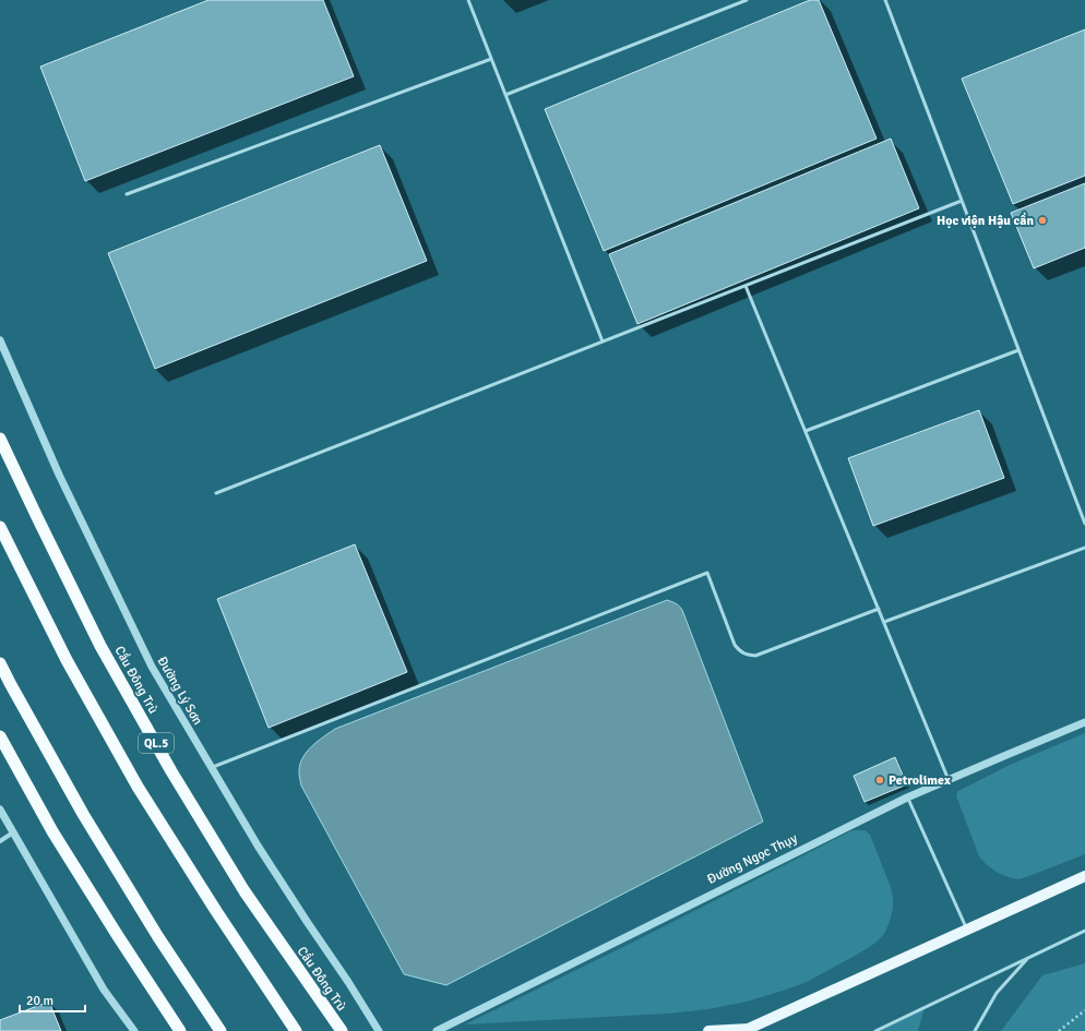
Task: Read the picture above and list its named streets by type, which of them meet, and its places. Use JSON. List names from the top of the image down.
{
  "streets": {
    "highway": ["Cầu Đông Trù", "QL.5"],
    "street": ["Đường Lý Sơn", "Đường Ngọc Thụy"]
  },
  "places": ["Học viện Hậu cần", "Petrolimex"],
  "scale_bar": "20 m"
}
